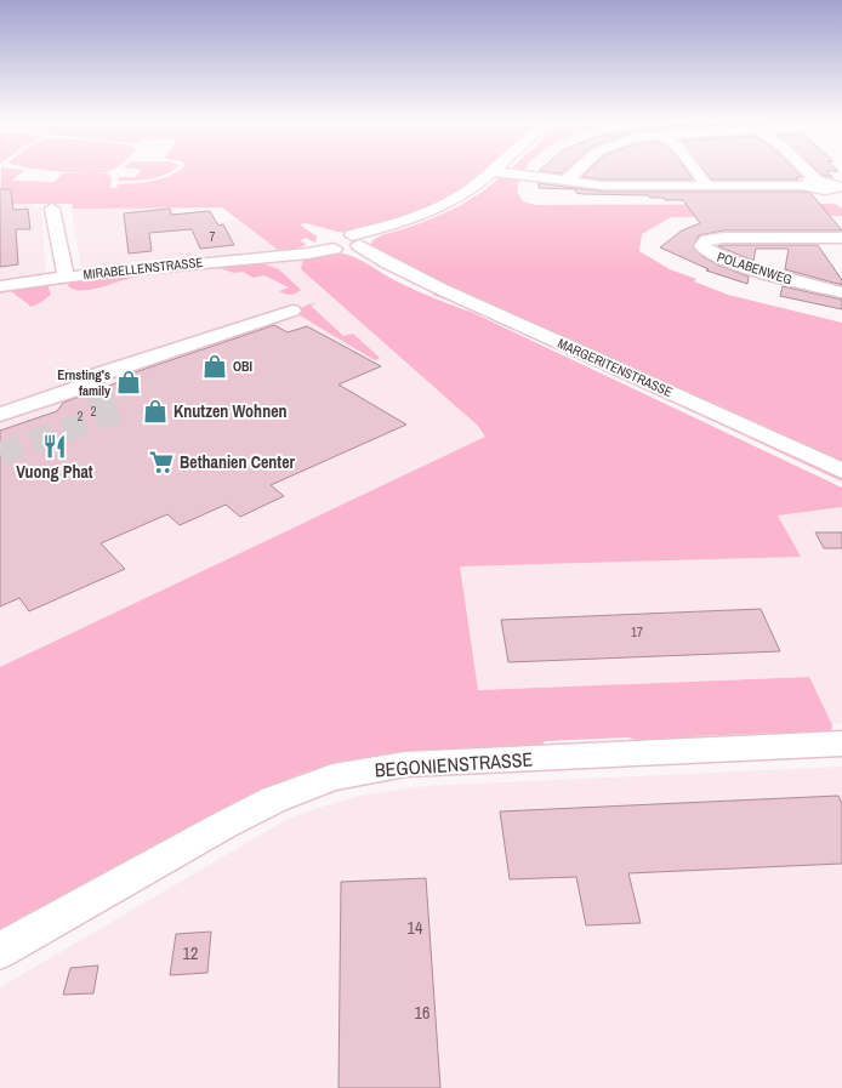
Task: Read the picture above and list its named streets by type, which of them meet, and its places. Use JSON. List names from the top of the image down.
{
  "streets": {
    "street": [
      "MIRABELLENSTRASSE",
      "POLABENWEG",
      "MARGERITENSTRASSE",
      "BEGONIENSTRASSE"
    ]
  },
  "crossings": [
    ["MIRABELLENSTRASSE", "MARGERITENSTRASSE"]
  ],
  "places": {
    "shop": ["OBI", "Ernsting's family", "Knutzen Wohnen"],
    "restaurant": ["Vuong Phat"],
    "supermarket": ["Bethanien Center"]
  },
  "house_numbers": [
    "7",
    "2",
    "2",
    "17",
    "14",
    "12",
    "16"
  ]
}
